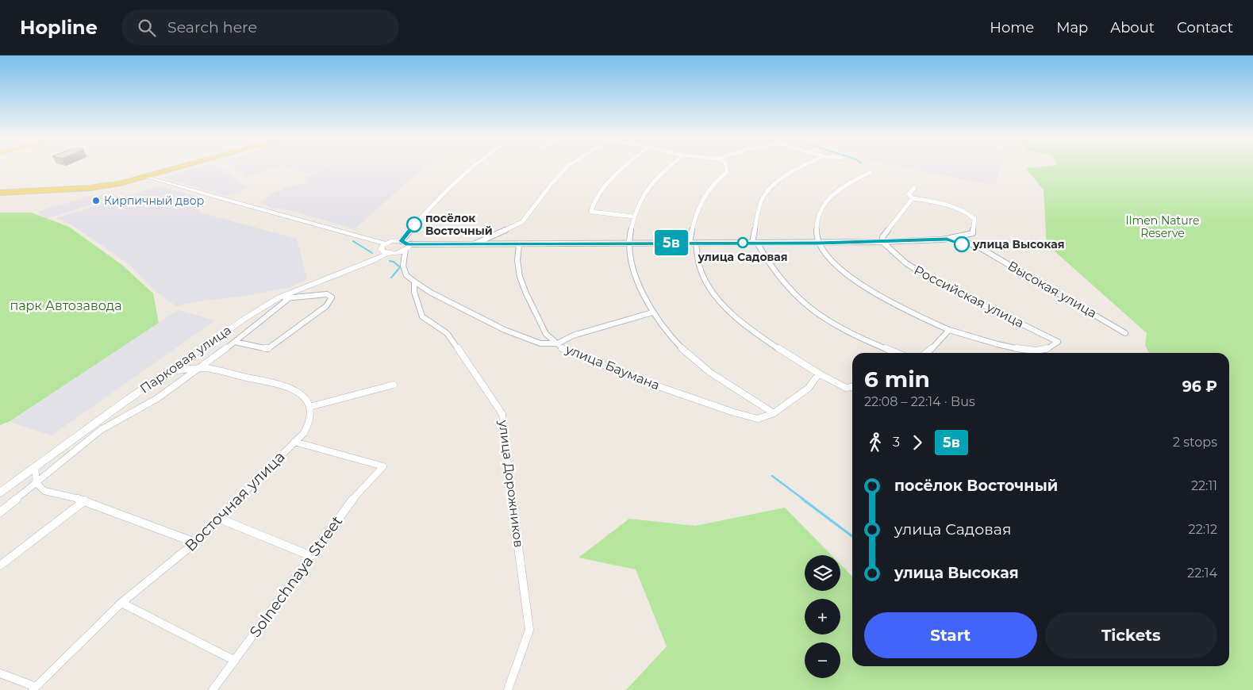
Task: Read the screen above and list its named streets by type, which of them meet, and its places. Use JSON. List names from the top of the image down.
{
  "streets": {
    "street": [
      "Высокая улица",
      "Российская улица",
      "Парковая улица",
      "улица Баумана",
      "улица Дорожников",
      "Восточная улица",
      "Solnechnaya Street"
    ]
  },
  "crossings": [
    ["Восточная улица", "Solnechnaya Street"]
  ],
  "parks": ["Ilmen Nature Reserve", "парк Автозавода"],
  "places": [
    "Кирпичный двор",
    "посёлок Восточный",
    "улица Садовая",
    "улица Высокая"
  ],
  "lines": ["bus line 5в"],
  "page": {
    "header": "Hopline",
    "search": "Search here",
    "nav": [
      "Home",
      "Map",
      "About",
      "Contact"
    ],
    "on_map": "5в",
    "heading": ["6 min", "22:08 – 22:14 · Bus", "96 ₽"],
    "legs": ["3", "5в", "2 stops"],
    "list": [
      {
        "name": "посёлок Восточный",
        "value": "22:11"
      },
      {
        "name": "улица Садовая",
        "value": "22:12"
      },
      {
        "name": "улица Высокая",
        "value": "22:14"
      }
    ],
    "map_buttons": ["+", "−"],
    "buttons": ["Start", "Tickets"]
  }
}
